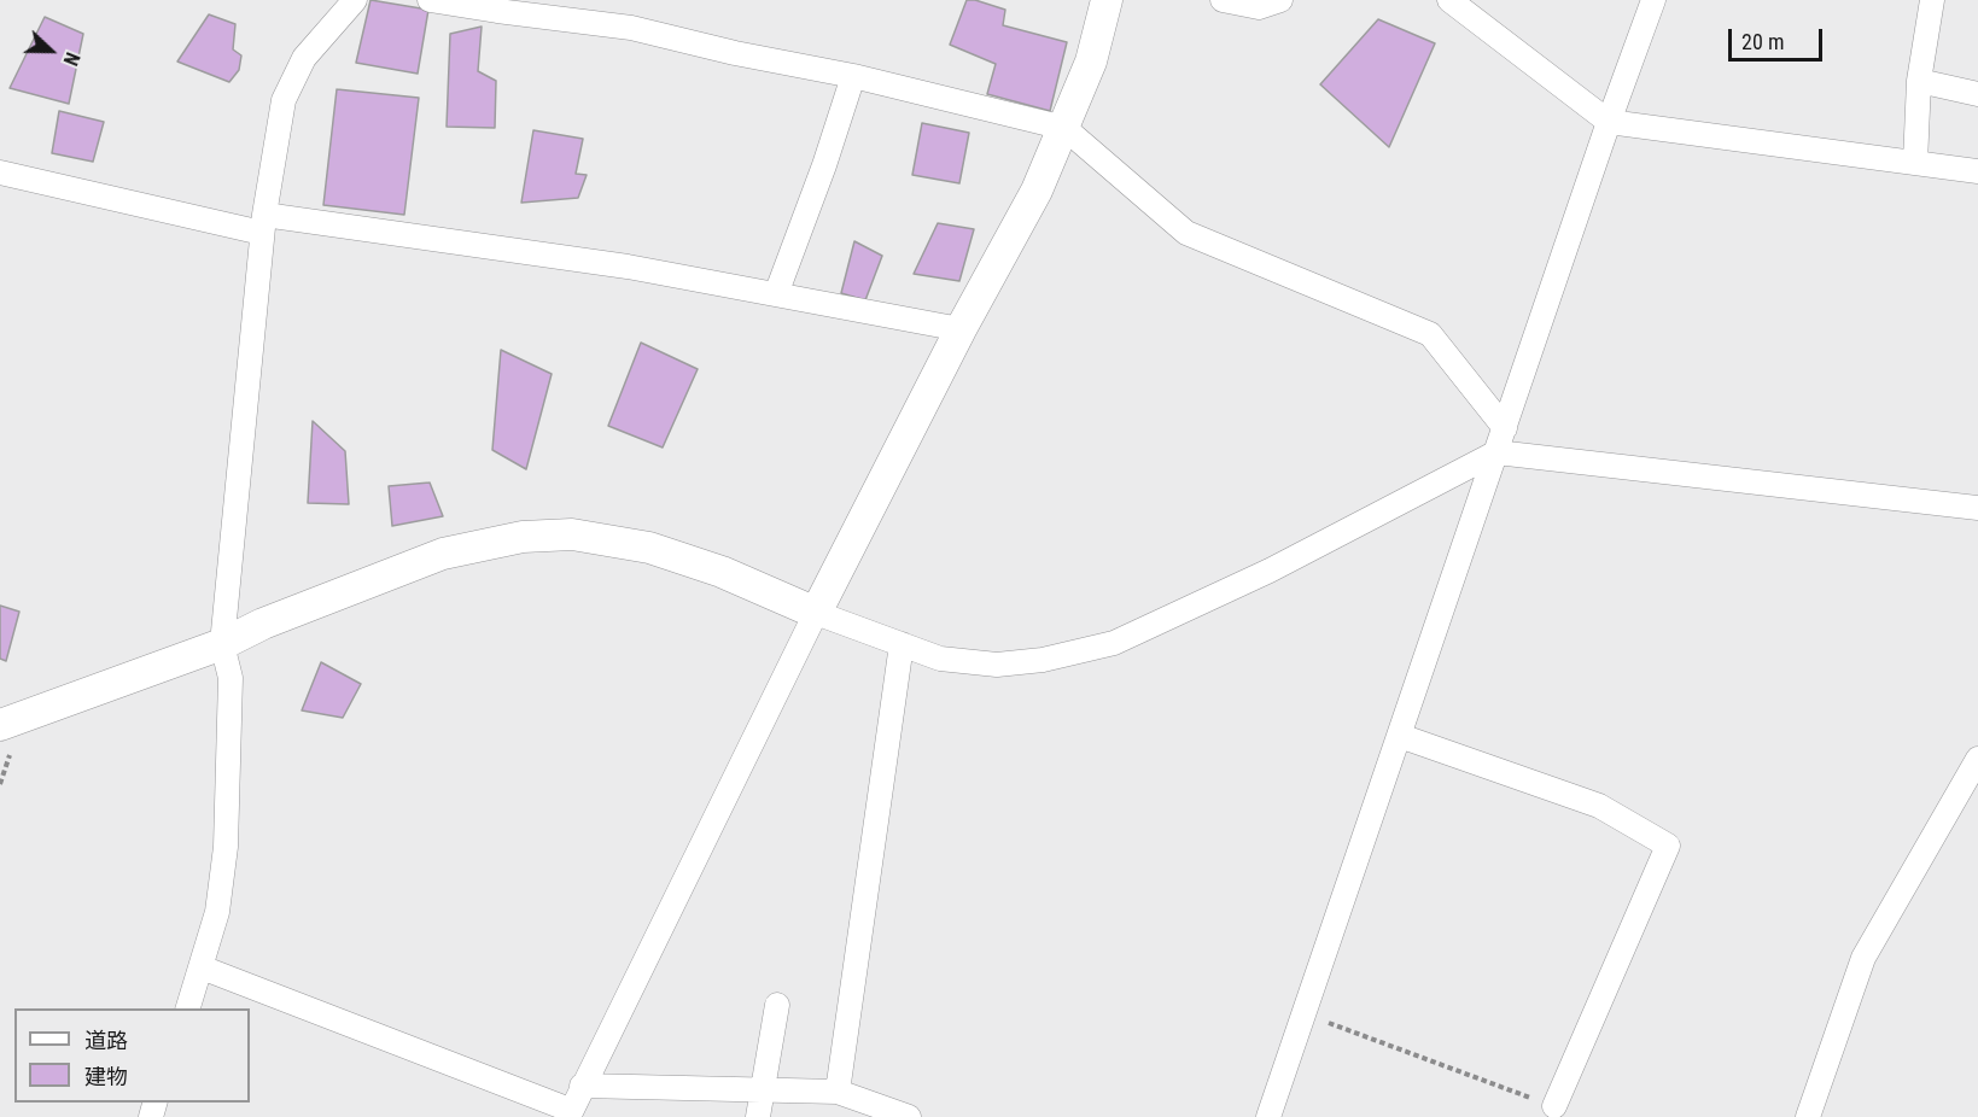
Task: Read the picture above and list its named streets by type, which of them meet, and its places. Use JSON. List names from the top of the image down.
{
  "legend": ["道路", "建物"],
  "scale_bar": "20 m",
  "north": "right"
}
